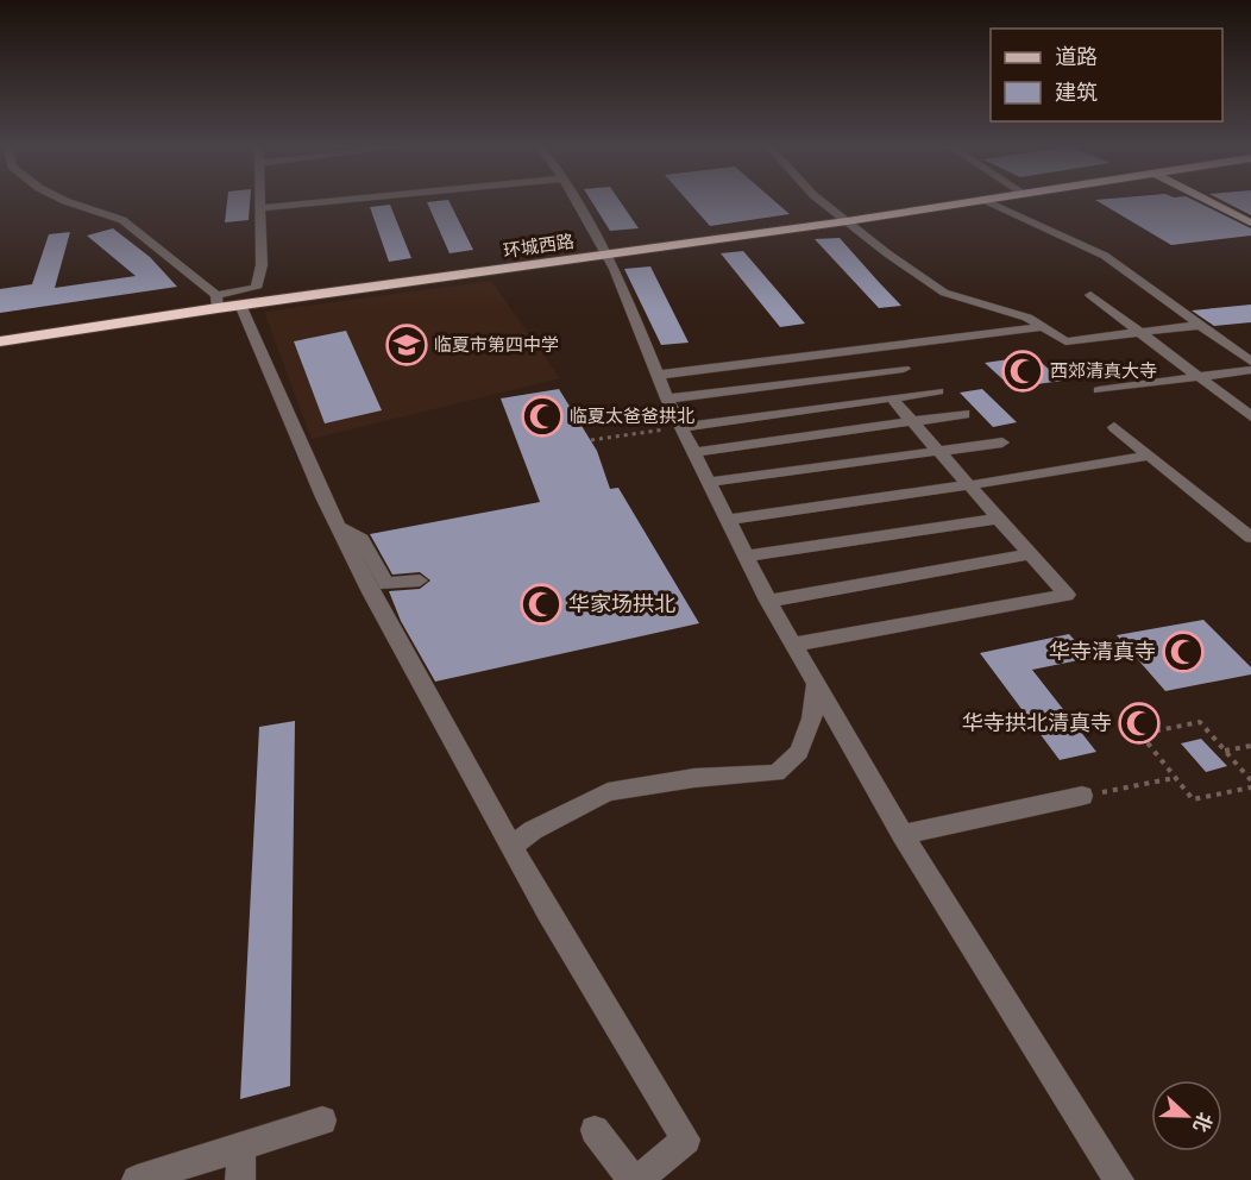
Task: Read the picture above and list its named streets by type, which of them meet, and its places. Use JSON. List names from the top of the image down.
{
  "streets": {
    "highway": ["环城西路"]
  },
  "places": {
    "school or university": ["临夏市第四中学"],
    "mosque": [
      "西郊清真大寺",
      "临夏太爸爸拱北",
      "华家场拱北",
      "华寺清真寺",
      "华寺拱北清真寺"
    ]
  },
  "legend": ["道路", "建筑"],
  "north": "right"
}
